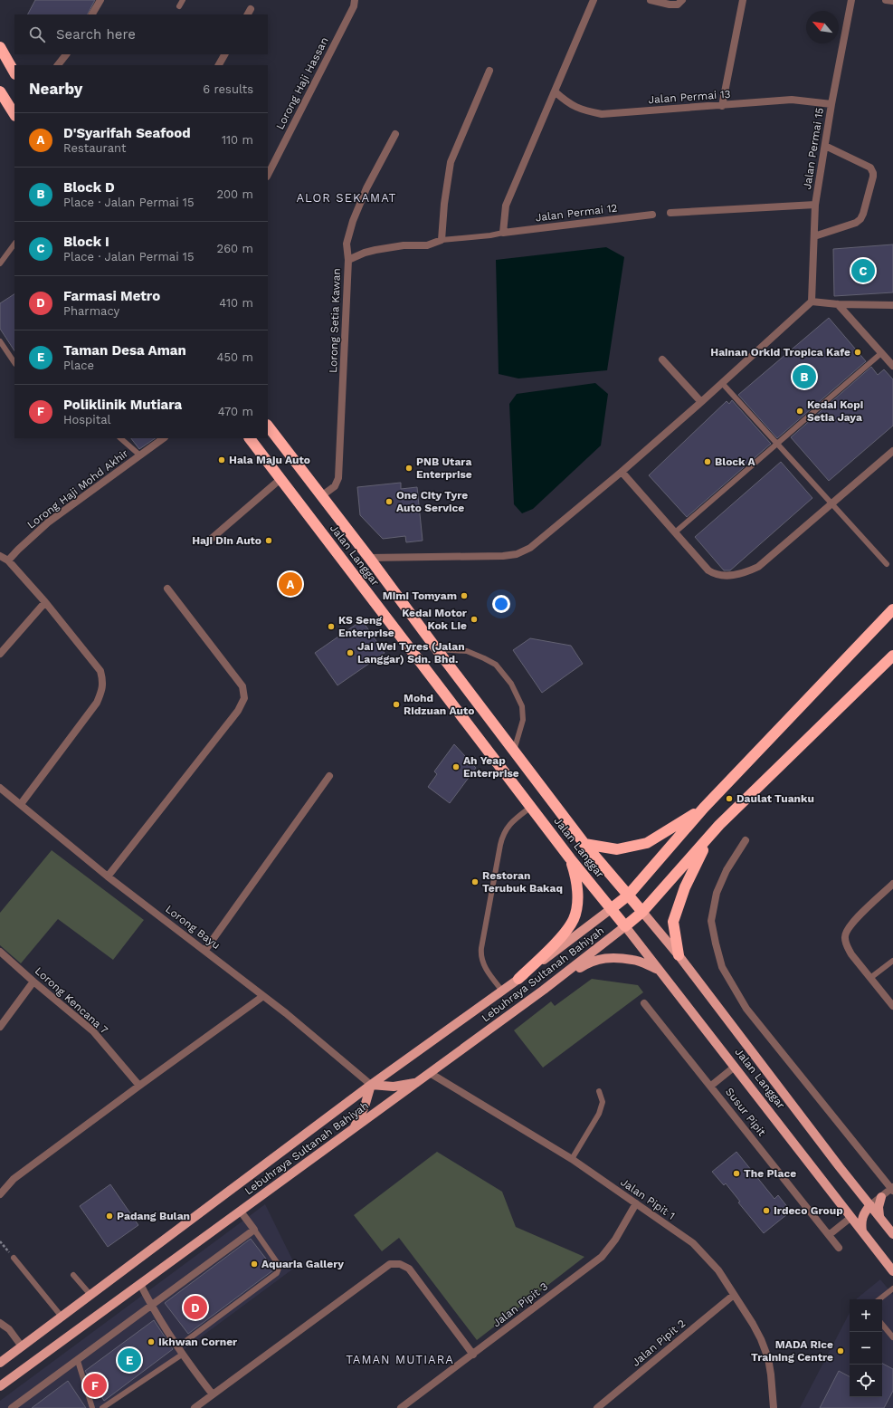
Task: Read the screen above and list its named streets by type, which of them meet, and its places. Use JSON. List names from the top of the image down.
{
  "streets": {
    "highway": ["Jalan Langgar"],
    "main road": ["Lebuhraya Sultanah Bahiyah"],
    "street": [
      "Lorong Haji Hassan",
      "Jalan Permai 13",
      "Jalan Permai 15",
      "Jalan Permai 12",
      "Lorong Setia Kawan",
      "Lorong Haji Mohd Akhir",
      "Lorong Bayu",
      "Lorong Kencana 7",
      "Susur Pipit",
      "Jalan Pipit 1",
      "Jalan Pipit 3",
      "Jalan Pipit 2"
    ]
  },
  "crossings": [
    ["Jalan Permai 13", "Jalan Permai 15"],
    ["Lorong Setia Kawan", "Jalan Langgar"],
    ["Jalan Langgar", "Lebuhraya Sultanah Bahiyah"],
    ["Lorong Bayu", "Lebuhraya Sultanah Bahiyah"],
    ["Lebuhraya Sultanah Bahiyah", "Jalan Pipit 1"],
    ["Jalan Pipit 1", "Jalan Pipit 3"],
    ["Jalan Pipit 1", "Jalan Pipit 2"]
  ],
  "districts": ["ALOR SEKAMAT", "TAMAN MUTIARA"],
  "places": [
    "Hainan Orkid Tropica Kafe",
    "Kedai Kopi Setia Jaya",
    "Hala Maju Auto",
    "Block A",
    "PNB Utara Enterprise",
    "One City Tyre Auto Service",
    "Haji Din Auto",
    "Mimi Tomyam",
    "Kedai Motor Kok Lie",
    "KS Seng Enterprise",
    "Jai Wei Tyres (Jalan Langgar) Sdn. Bhd.",
    "Mohd Ridzuan Auto",
    "Ah Yeap Enterprise",
    "Daulat Tuanku",
    "Restoran Terubuk Bakaq",
    "The Place",
    "Irdeco Group",
    "Padang Bulan",
    "Aquaria Gallery",
    "Ikhwan Corner",
    "MADA Rice Training Centre"
  ],
  "north": "top left",
  "page": {
    "search": "Search here",
    "heading": ["Nearby", "6 results"],
    "list": [
      {
        "mark": "A",
        "name": "D'Syarifah Seafood",
        "note": "Restaurant",
        "value": "110 m"
      },
      {
        "mark": "B",
        "name": "Block D",
        "note": "Place · Jalan Permai 15",
        "value": "200 m"
      },
      {
        "mark": "C",
        "name": "Block I",
        "note": "Place · Jalan Permai 15",
        "value": "260 m"
      },
      {
        "mark": "D",
        "name": "Farmasi Metro",
        "note": "Pharmacy",
        "value": "410 m"
      },
      {
        "mark": "E",
        "name": "Taman Desa Aman",
        "note": "Place",
        "value": "450 m"
      },
      {
        "mark": "F",
        "name": "Poliklinik Mutiara",
        "note": "Hospital",
        "value": "470 m"
      }
    ],
    "pins": [
      "C",
      "B",
      "A",
      "D",
      "E",
      "F"
    ],
    "map_buttons": ["+", "−"]
  }
}
